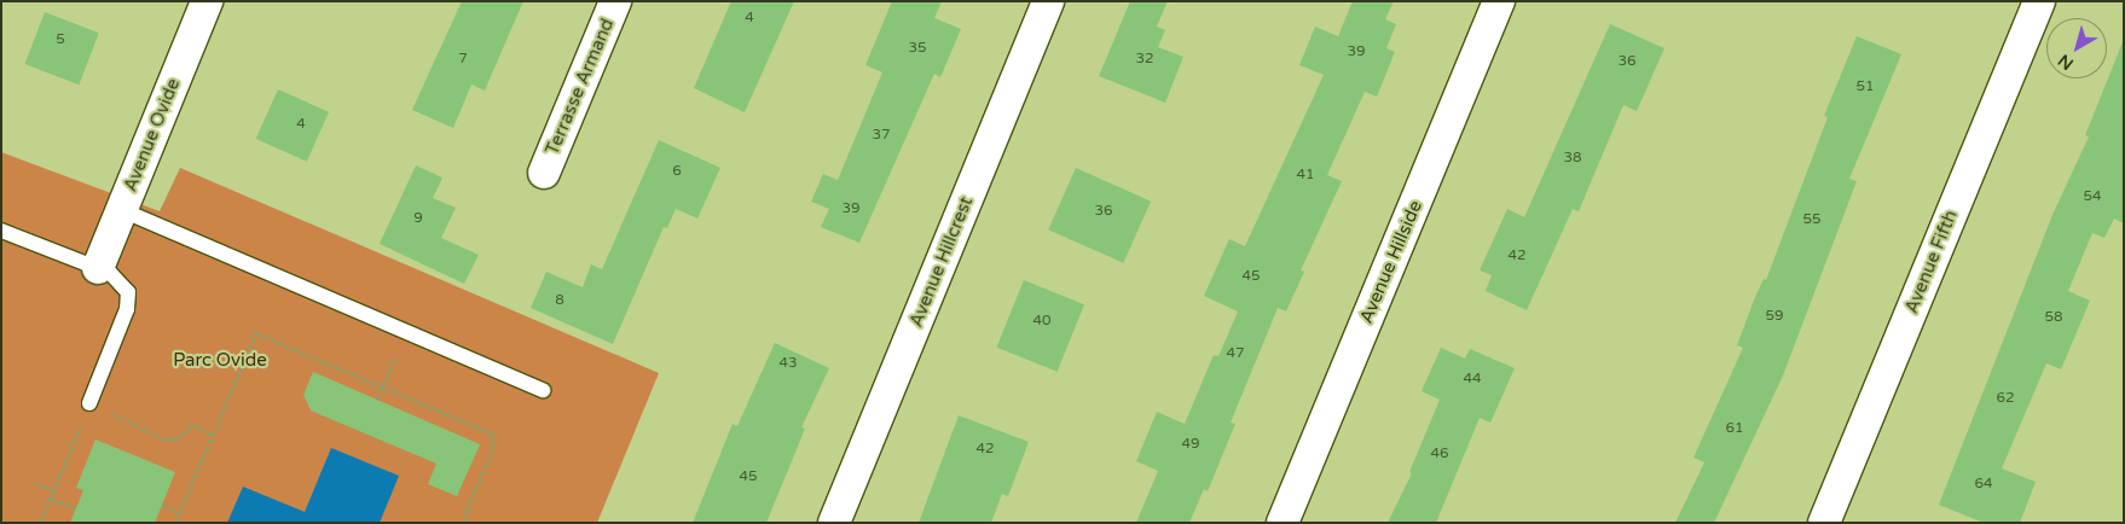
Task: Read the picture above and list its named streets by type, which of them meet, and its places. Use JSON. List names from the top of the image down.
{
  "streets": {
    "street": [
      "Terrasse Armand",
      "Avenue Ovide",
      "Avenue Hillcrest",
      "Avenue Hillside",
      "Avenue Fifth"
    ]
  },
  "parks": ["Parc Ovide"],
  "house_numbers": [
    "4",
    "5",
    "35",
    "39",
    "7",
    "32",
    "36",
    "51",
    "4",
    "37",
    "38",
    "6",
    "41",
    "54",
    "39",
    "36",
    "9",
    "55",
    "42",
    "45",
    "8",
    "59",
    "58",
    "40",
    "47",
    "43",
    "44",
    "62",
    "61",
    "49",
    "42",
    "46",
    "45",
    "64"
  ],
  "north": "bottom left"
}
